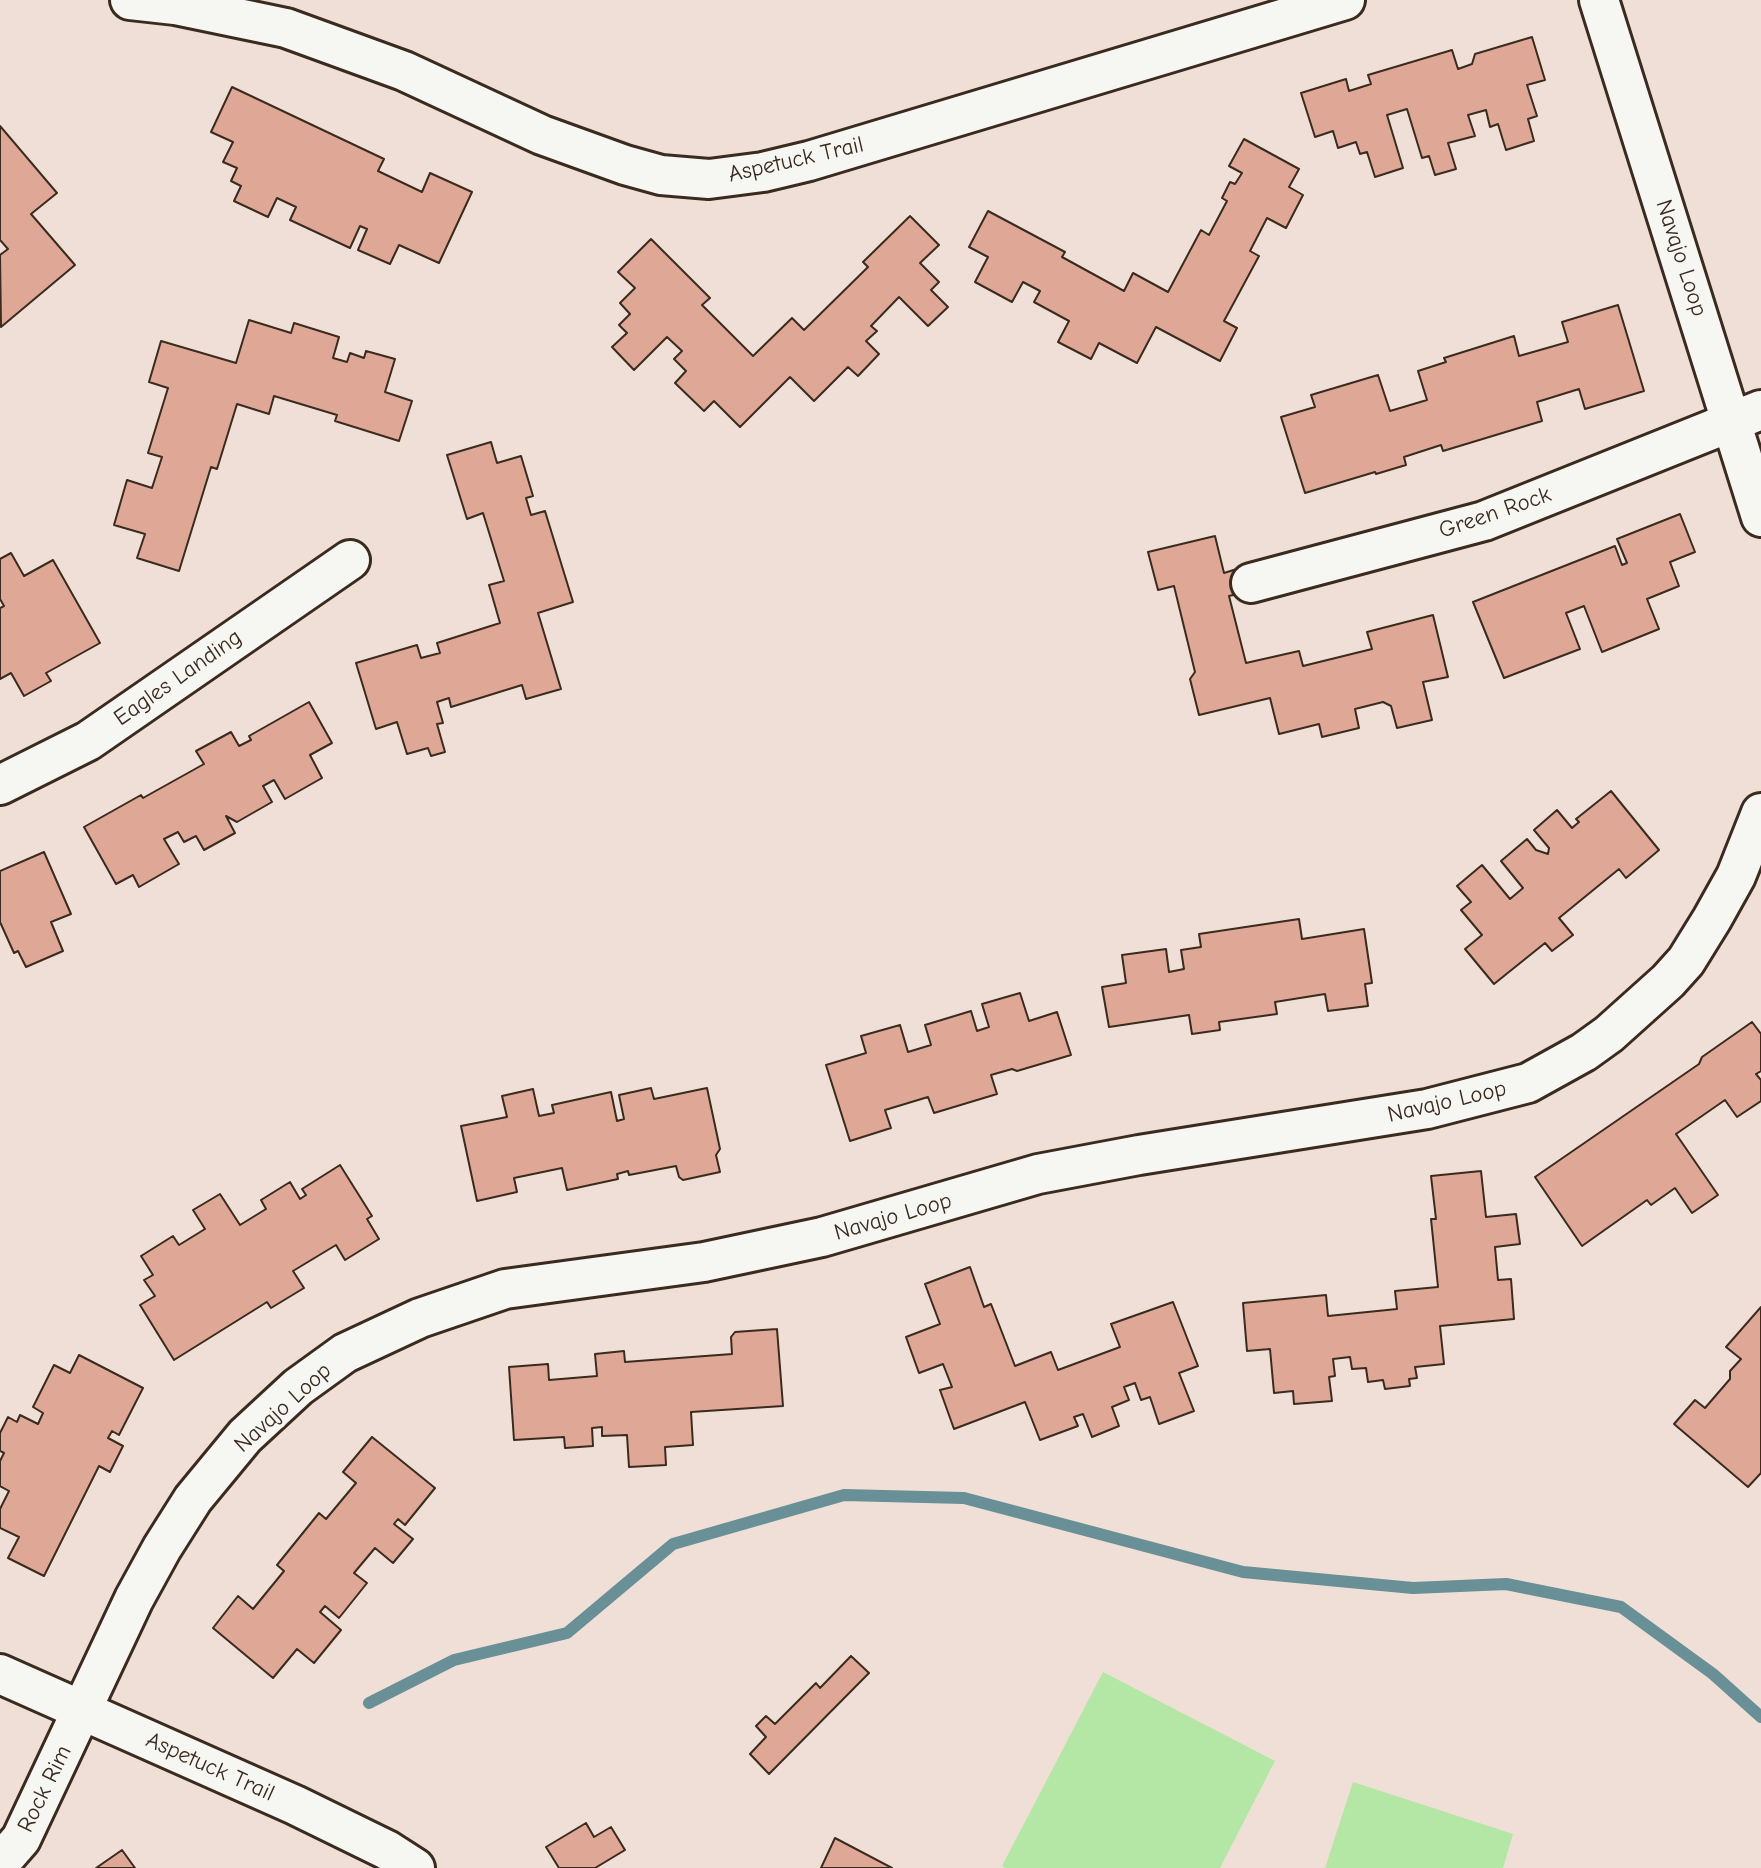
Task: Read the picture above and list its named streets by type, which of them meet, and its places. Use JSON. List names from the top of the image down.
{
  "streets": {
    "street": [
      "Aspetuck Trail",
      "Navajo Loop",
      "Green Rock",
      "Eagles Landing",
      "Rock Rim"
    ]
  },
  "crossings": [
    ["Aspetuck Trail", "Navajo Loop"],
    ["Aspetuck Trail", "Rock Rim"],
    ["Navajo Loop", "Green Rock"],
    ["Navajo Loop", "Rock Rim"]
  ]
}
